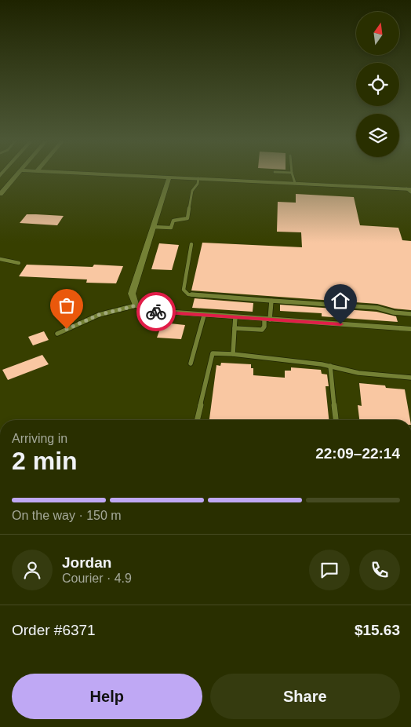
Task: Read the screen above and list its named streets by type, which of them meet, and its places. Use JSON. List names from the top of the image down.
{
  "north": "top",
  "page": {
    "heading": ["2 min", "Arriving in", "22:09–22:14"],
    "panel": [
      "Jordan",
      "Courier · 4.9",
      "Order #6371",
      "$15.63"
    ],
    "bar": "On the way · 150 m",
    "buttons": ["Help", "Share"]
  }
}
